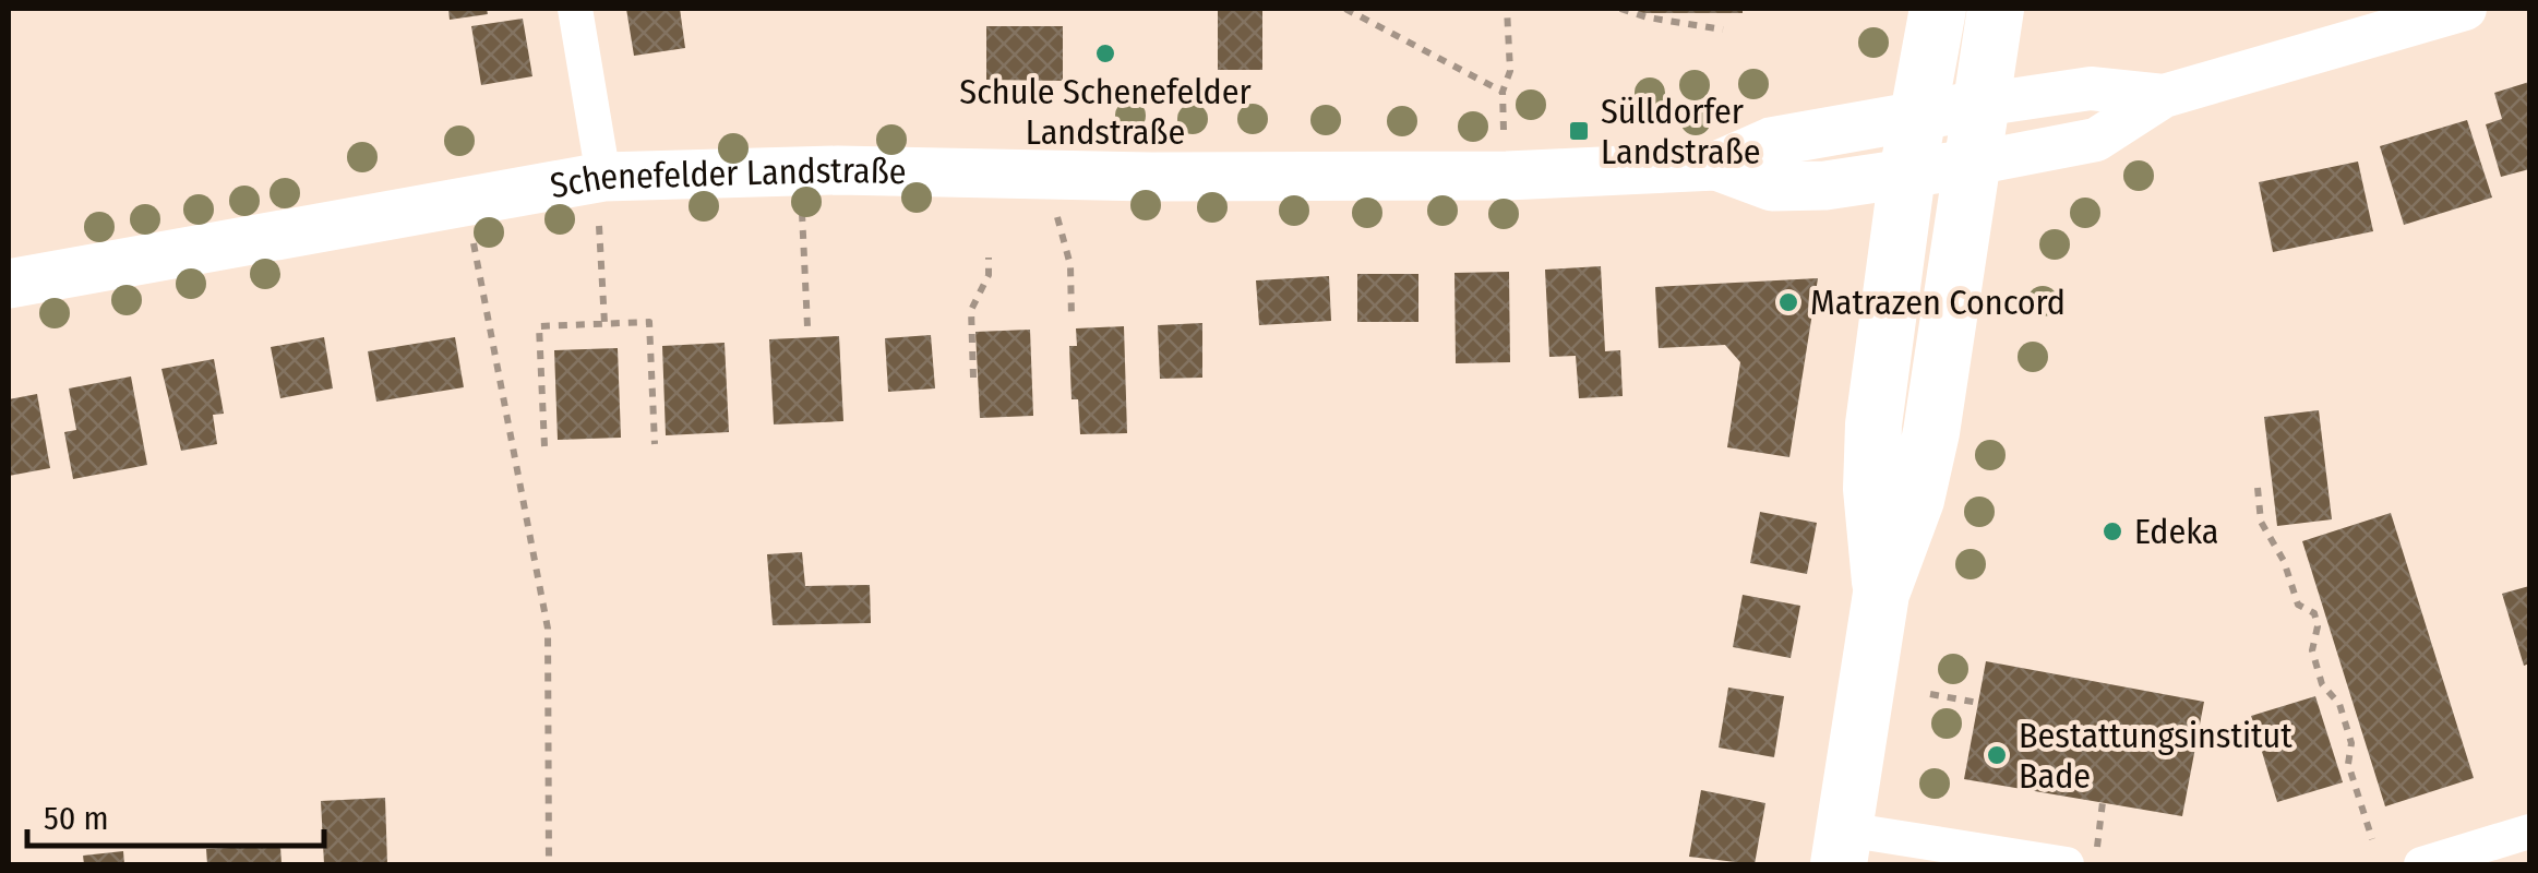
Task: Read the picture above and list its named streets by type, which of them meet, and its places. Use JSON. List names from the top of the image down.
{
  "streets": {
    "main road": ["Schenefelder Landstraße"]
  },
  "places": {
    "other": [
      "Schule Schenefelder Landstraße",
      "Matrazen Concord",
      "Edeka",
      "Bestattungsinstitut Bade"
    ],
    "transit": ["Sülldorfer Landstraße"]
  },
  "scale_bar": "50 m"
}
